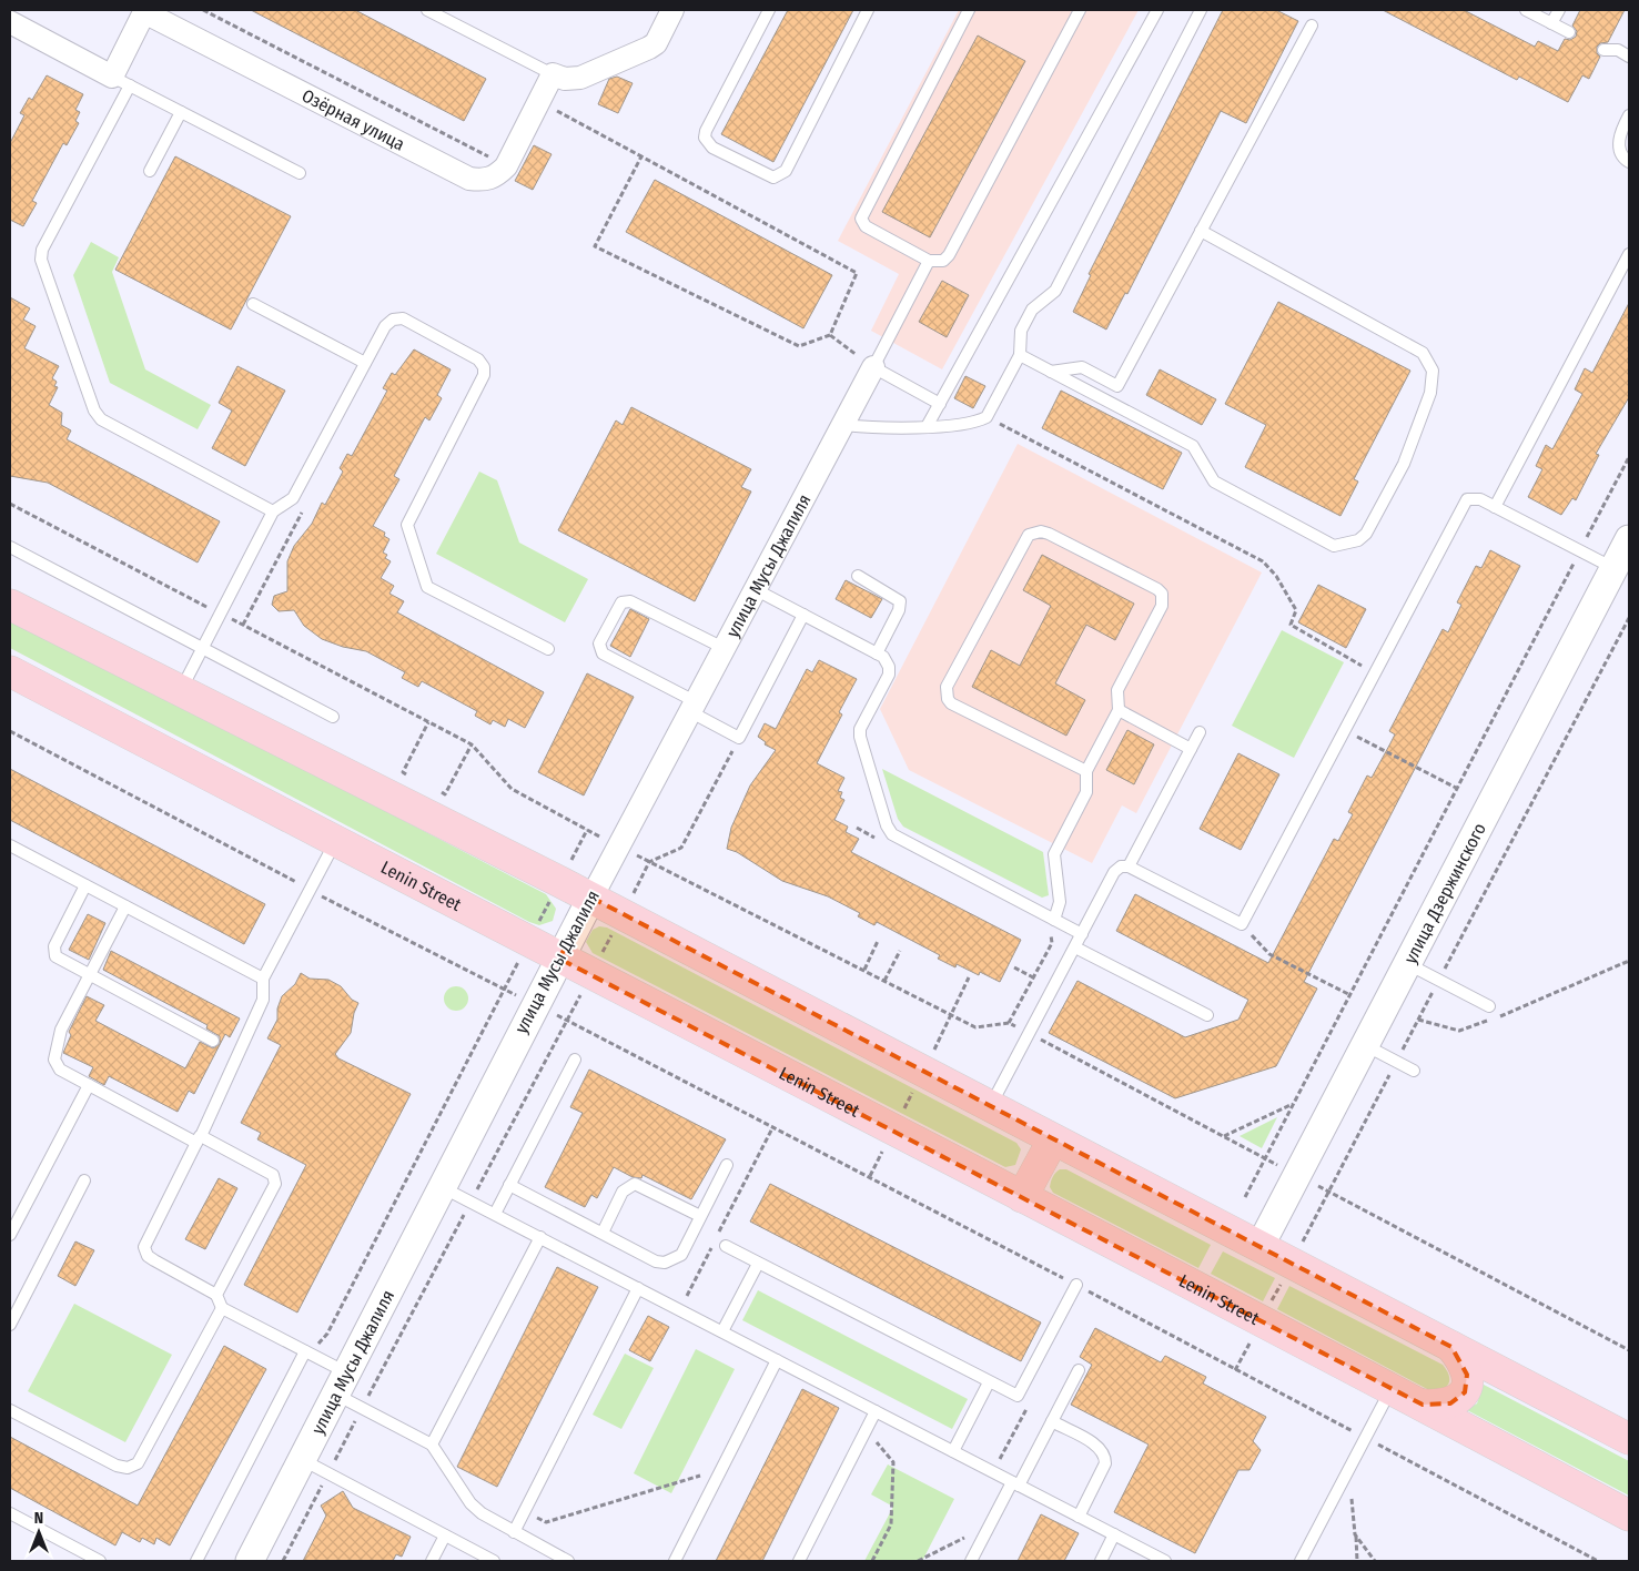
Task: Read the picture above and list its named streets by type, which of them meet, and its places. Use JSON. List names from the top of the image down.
{
  "streets": {
    "main road": ["Lenin Street"],
    "street": ["Озёрная улица", "улица Мусы Джалиля", "улица Дзержинского"]
  },
  "crossings": [
    ["улица Мусы Джалиля", "Lenin Street"]
  ],
  "north": "top"
}
